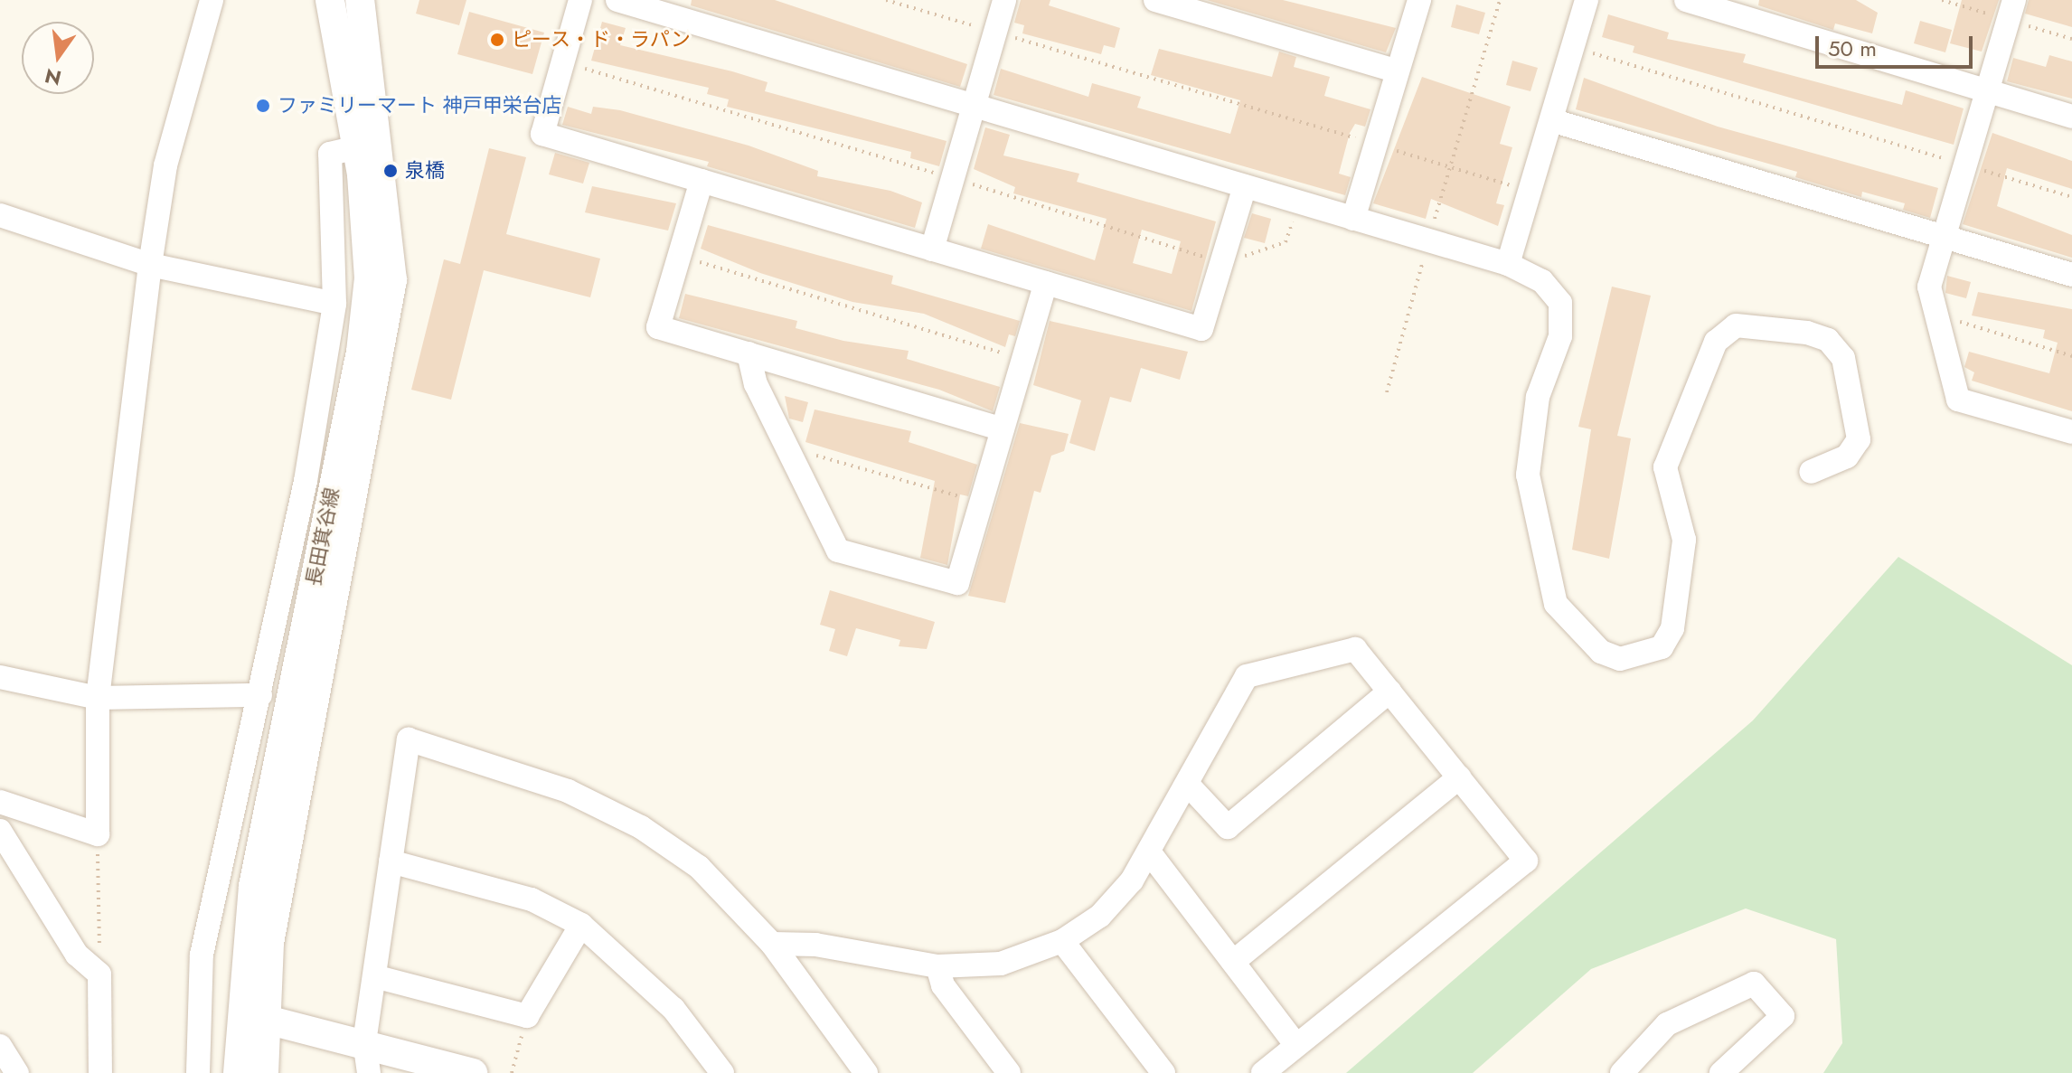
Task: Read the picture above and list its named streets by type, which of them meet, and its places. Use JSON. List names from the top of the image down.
{
  "streets": {
    "street": ["長田箕谷線"]
  },
  "places": ["ピース・ド・ラパン", "ファミリーマート 神戸甲栄台店", "泉橋"],
  "scale_bar": "50 m",
  "north": "bottom"
}
